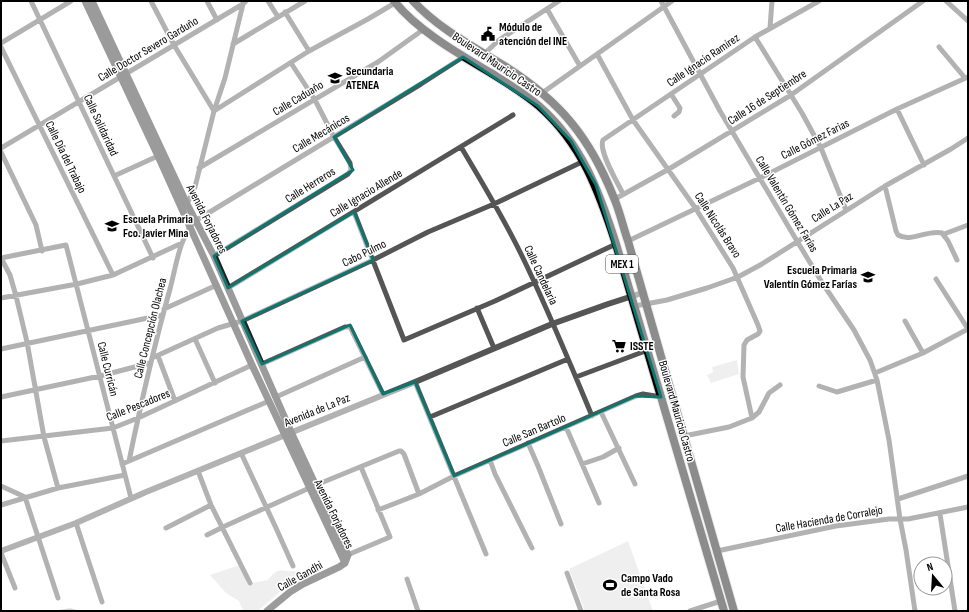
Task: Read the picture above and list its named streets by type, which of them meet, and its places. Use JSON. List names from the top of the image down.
{
  "streets": {
    "main road": [
      "Boulevard Mauricio Castro",
      "Avenida Forjadores",
      "MEX 1",
      "Calle Gandhi"
    ],
    "street": [
      "Calle Doctor Severo Garduño",
      "Calle Ignacio Ramírez",
      "Calle 16 de Septiembre",
      "Calle Caduaño",
      "Calle Solidaridad",
      "Calle Mecánicos",
      "Calle Gómez Farias",
      "Calle Día del Trabajo",
      "Calle Herreros",
      "Calle Ignacio Allende",
      "Calle Valentín Gómez Farías",
      "Calle La Paz",
      "Calle Nicolás Bravo",
      "Cabo Pulmo",
      "Calle Candelaria",
      "Calle Concepción Olachea",
      "Calle Curricán",
      "Calle Pescadores",
      "Avenida de La Paz",
      "Calle San Bartolo",
      "Calle Hacienda de Corralejo"
    ]
  },
  "crossings": [
    ["Calle Doctor Severo Garduño", "Calle Solidaridad"],
    ["Calle Doctor Severo Garduño", "Calle Día del Trabajo"],
    ["Calle Doctor Severo Garduño", "Avenida Forjadores"],
    ["Calle Ignacio Ramírez", "Calle 16 de Septiembre"],
    ["Calle Ignacio Ramírez", "Calle Valentín Gómez Farías"],
    ["Calle Ignacio Ramírez", "Calle Nicolás Bravo"],
    ["Boulevard Mauricio Castro", "Calle 16 de Septiembre"],
    ["Boulevard Mauricio Castro", "Calle Caduaño"],
    ["Boulevard Mauricio Castro", "Calle Mecánicos"],
    ["Boulevard Mauricio Castro", "Calle Gómez Farias"],
    ["Boulevard Mauricio Castro", "Calle La Paz"],
    ["Boulevard Mauricio Castro", "Cabo Pulmo"],
    ["Boulevard Mauricio Castro", "Avenida de La Paz"],
    ["Boulevard Mauricio Castro", "Calle San Bartolo"],
    ["Boulevard Mauricio Castro", "Calle Hacienda de Corralejo"],
    ["Calle 16 de Septiembre", "Calle Valentín Gómez Farías"],
    ["Calle 16 de Septiembre", "Calle Nicolás Bravo"],
    ["Calle Caduaño", "Calle Herreros"],
    ["Calle Mecánicos", "Calle Herreros"],
    ["Calle Mecánicos", "Avenida Forjadores"],
    ["Calle Mecánicos", "Calle Concepción Olachea"],
    ["Calle Gómez Farias", "Calle Valentín Gómez Farías"],
    ["Calle Gómez Farias", "Calle Nicolás Bravo"],
    ["Calle Herreros", "Avenida Forjadores"],
    ["Calle Ignacio Allende", "Avenida Forjadores"],
    ["Calle Ignacio Allende", "Calle Candelaria"],
    ["Calle Valentín Gómez Farías", "Calle La Paz"],
    ["Calle Valentín Gómez Farías", "Calle Hacienda de Corralejo"],
    ["Calle La Paz", "Calle Nicolás Bravo"],
    ["Avenida Forjadores", "Cabo Pulmo"],
    ["Avenida Forjadores", "Calle Concepción Olachea"],
    ["Avenida Forjadores", "Calle Pescadores"],
    ["Avenida Forjadores", "Avenida de La Paz"],
    ["Avenida Forjadores", "Calle Gandhi"],
    ["Cabo Pulmo", "Calle Candelaria"],
    ["Cabo Pulmo", "Calle Concepción Olachea"],
    ["Cabo Pulmo", "Calle Curricán"],
    ["Calle Candelaria", "Avenida de La Paz"],
    ["Calle Candelaria", "Calle San Bartolo"],
    ["Calle Concepción Olachea", "Calle Pescadores"],
    ["Calle Curricán", "Calle Pescadores"],
    ["Calle Curricán", "Avenida de La Paz"]
  ],
  "places": {
    "public building": ["Módulo de atención del INE"],
    "school or university": ["Secundaria ATENEA", "Escuela Primaria Fco. Javier Mina", "Escuela Primaria Valentín Gómez Farías"],
    "supermarket": ["ISSTE"],
    "sports": ["Campo Vado de Santa Rosa"]
  },
  "north": "top"
}
